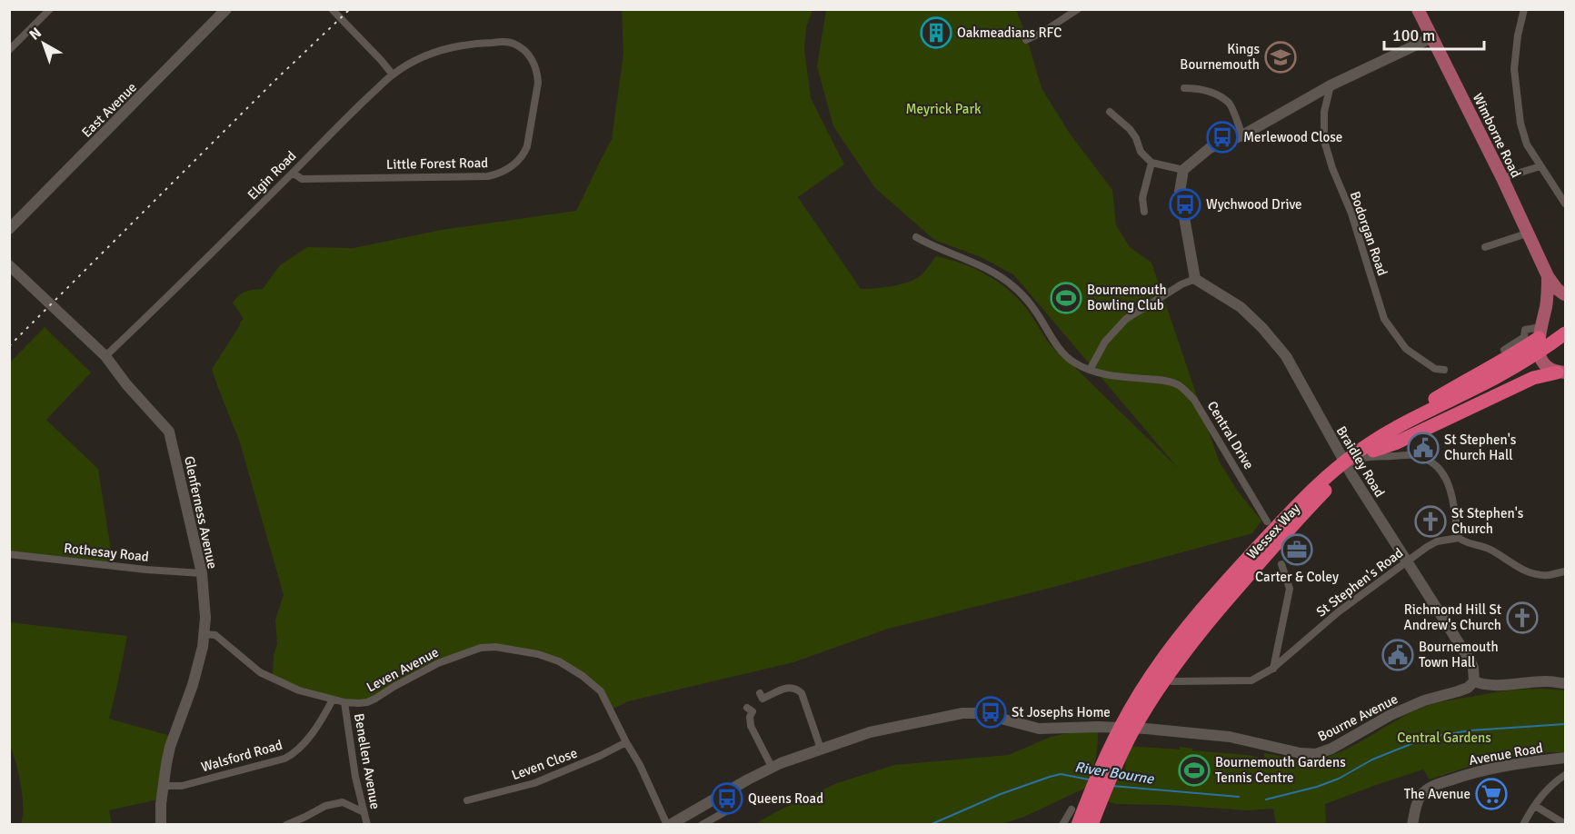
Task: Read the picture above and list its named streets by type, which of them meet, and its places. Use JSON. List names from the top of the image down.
{
  "streets": {
    "highway": ["Wessex Way"],
    "main road": ["Wimborne Road"],
    "street": [
      "East Avenue",
      "Little Forest Road",
      "Elgin Road",
      "Bodorgan Road",
      "Central Drive",
      "Braidley Road",
      "Glenferness Avenue",
      "Rothesay Road",
      "St Stephen's Road",
      "Leven Avenue",
      "Bourne Avenue",
      "Avenue Road",
      "Walsford Road",
      "Benellen Avenue",
      "Leven Close"
    ]
  },
  "crossings": [
    ["Little Forest Road", "Elgin Road"],
    ["Elgin Road", "Glenferness Avenue"],
    ["Central Drive", "Wessex Way"],
    ["Braidley Road", "Bourne Avenue"],
    ["Glenferness Avenue", "Rothesay Road"],
    ["Glenferness Avenue", "Leven Avenue"],
    ["Glenferness Avenue", "Walsford Road"],
    ["Leven Avenue", "Bourne Avenue"],
    ["Leven Avenue", "Walsford Road"],
    ["Leven Avenue", "Benellen Avenue"],
    ["Leven Avenue", "Leven Close"]
  ],
  "water": ["River Bourne"],
  "parks": ["Meyrick Park", "Central Gardens"],
  "places": {
    "building": ["Oakmeadians RFC"],
    "school or university": ["Kings Bournemouth"],
    "bus stop": [
      "Merlewood Close",
      "Wychwood Drive",
      "St Josephs Home",
      "Queens Road"
    ],
    "sports": ["Bournemouth Bowling Club", "Bournemouth Gardens Tennis Centre"],
    "public building": ["St Stephen's Church Hall", "Bournemouth Town Hall"],
    "church": ["St Stephen's Church", "Richmond Hill St Andrew's Church"],
    "office": ["Carter & Coley"],
    "supermarket": ["The Avenue"]
  },
  "scale_bar": "100 m",
  "north": "top left"
}
